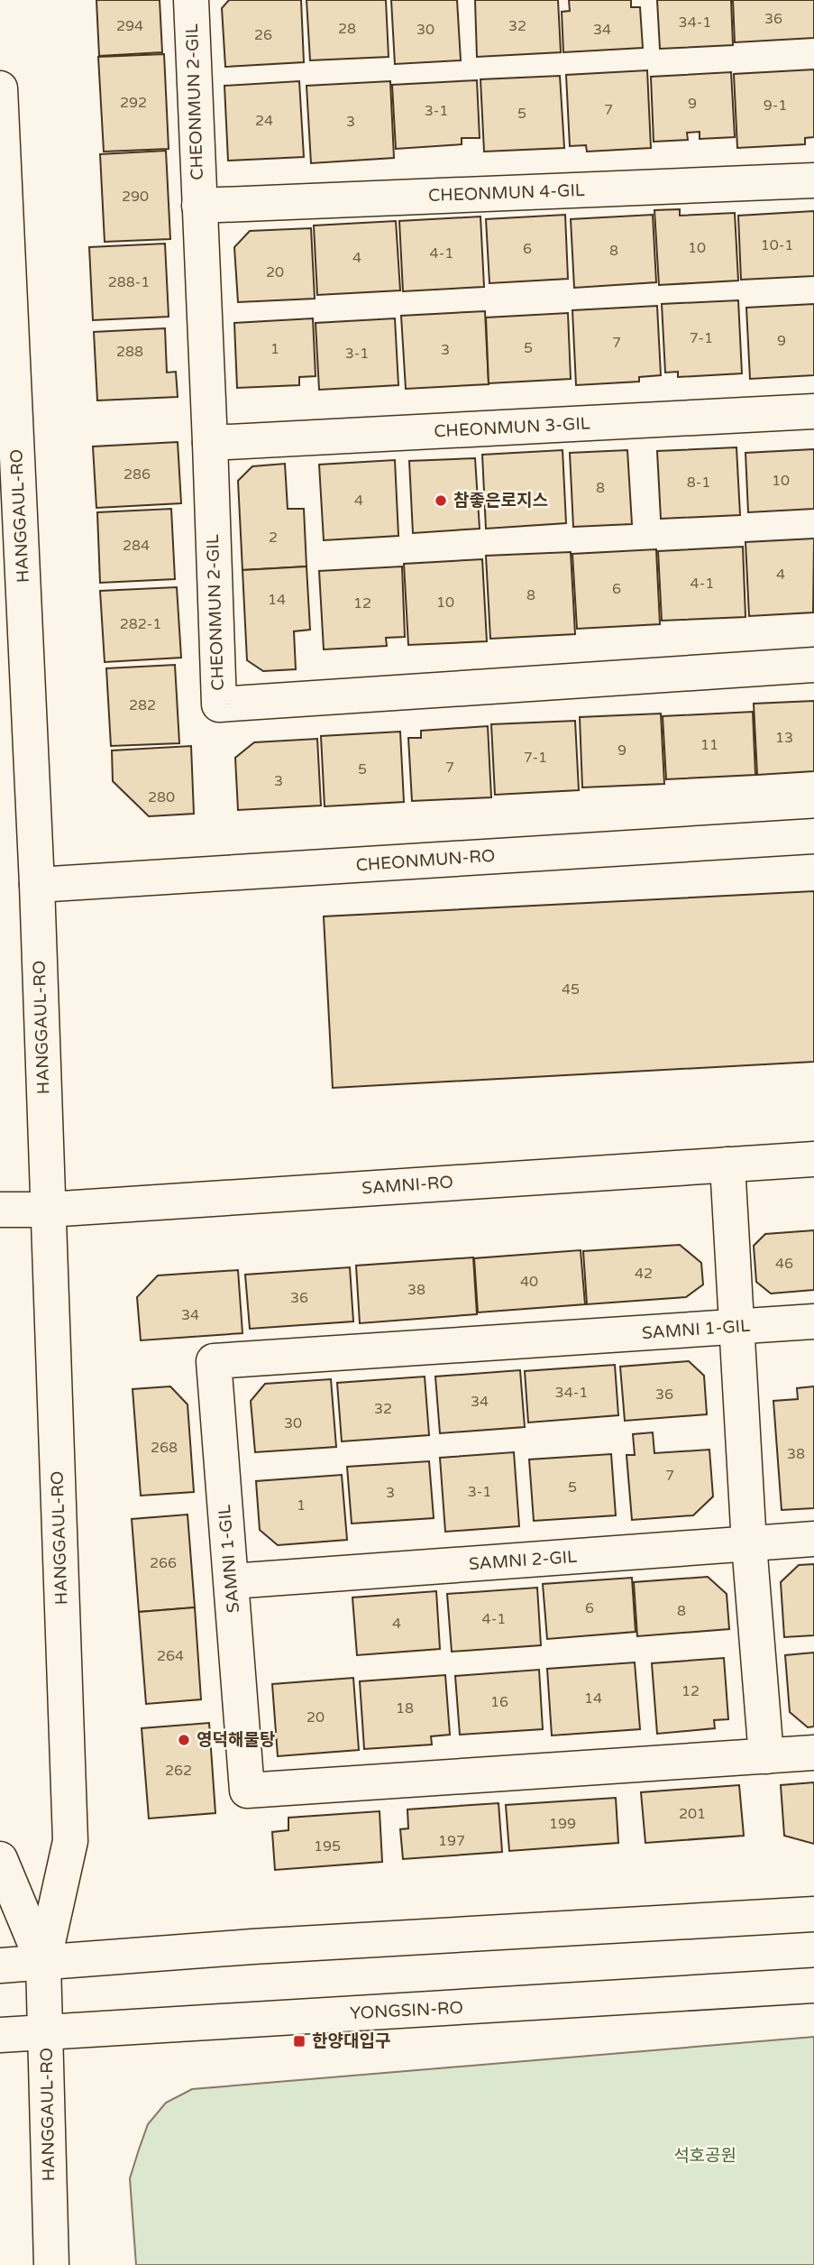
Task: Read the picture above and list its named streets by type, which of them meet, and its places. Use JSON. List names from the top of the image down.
{
  "streets": {
    "street": [
      "CHEONMUN 2-GIL",
      "CHEONMUN 4-GIL",
      "CHEONMUN 3-GIL",
      "HANGGAUL-RO",
      "CHEONMUN-RO",
      "SAMNI-RO",
      "SAMNI 1-GIL",
      "SAMNI 2-GIL",
      "YONGSIN-RO"
    ]
  },
  "crossings": [
    ["CHEONMUN 2-GIL", "CHEONMUN 4-GIL"],
    ["CHEONMUN 2-GIL", "CHEONMUN 3-GIL"],
    ["HANGGAUL-RO", "CHEONMUN-RO"],
    ["HANGGAUL-RO", "SAMNI-RO"],
    ["HANGGAUL-RO", "YONGSIN-RO"],
    ["SAMNI 1-GIL", "SAMNI 2-GIL"]
  ],
  "parks": ["석호공원"],
  "places": {
    "other": ["참좋은로지스", "영덕해물탕"],
    "transit": ["한양대입구"]
  },
  "house_numbers": [
    "36",
    "34-1",
    "294",
    "32",
    "28",
    "30",
    "34",
    "26",
    "292",
    "9",
    "9-1",
    "7",
    "3-1",
    "5",
    "24",
    "3",
    "290",
    "10-1",
    "10",
    "6",
    "8",
    "4-1",
    "4",
    "20",
    "288-1",
    "7-1",
    "9",
    "7",
    "5",
    "1",
    "3",
    "288",
    "3-1",
    "286",
    "10",
    "8-1",
    "8",
    "4",
    "2",
    "284",
    "4",
    "4-1",
    "6",
    "8",
    "14",
    "10",
    "12",
    "282-1",
    "282",
    "13",
    "11",
    "9",
    "7-1",
    "7",
    "5",
    "3",
    "280",
    "45",
    "46",
    "42",
    "40",
    "38",
    "36",
    "34",
    "34-1",
    "36",
    "34",
    "32",
    "30",
    "268",
    "38",
    "7",
    "5",
    "3-1",
    "3",
    "1",
    "266",
    "6",
    "8",
    "4-1",
    "4",
    "264",
    "12",
    "14",
    "16",
    "18",
    "20",
    "262",
    "201",
    "199",
    "197",
    "195"
  ]
}
